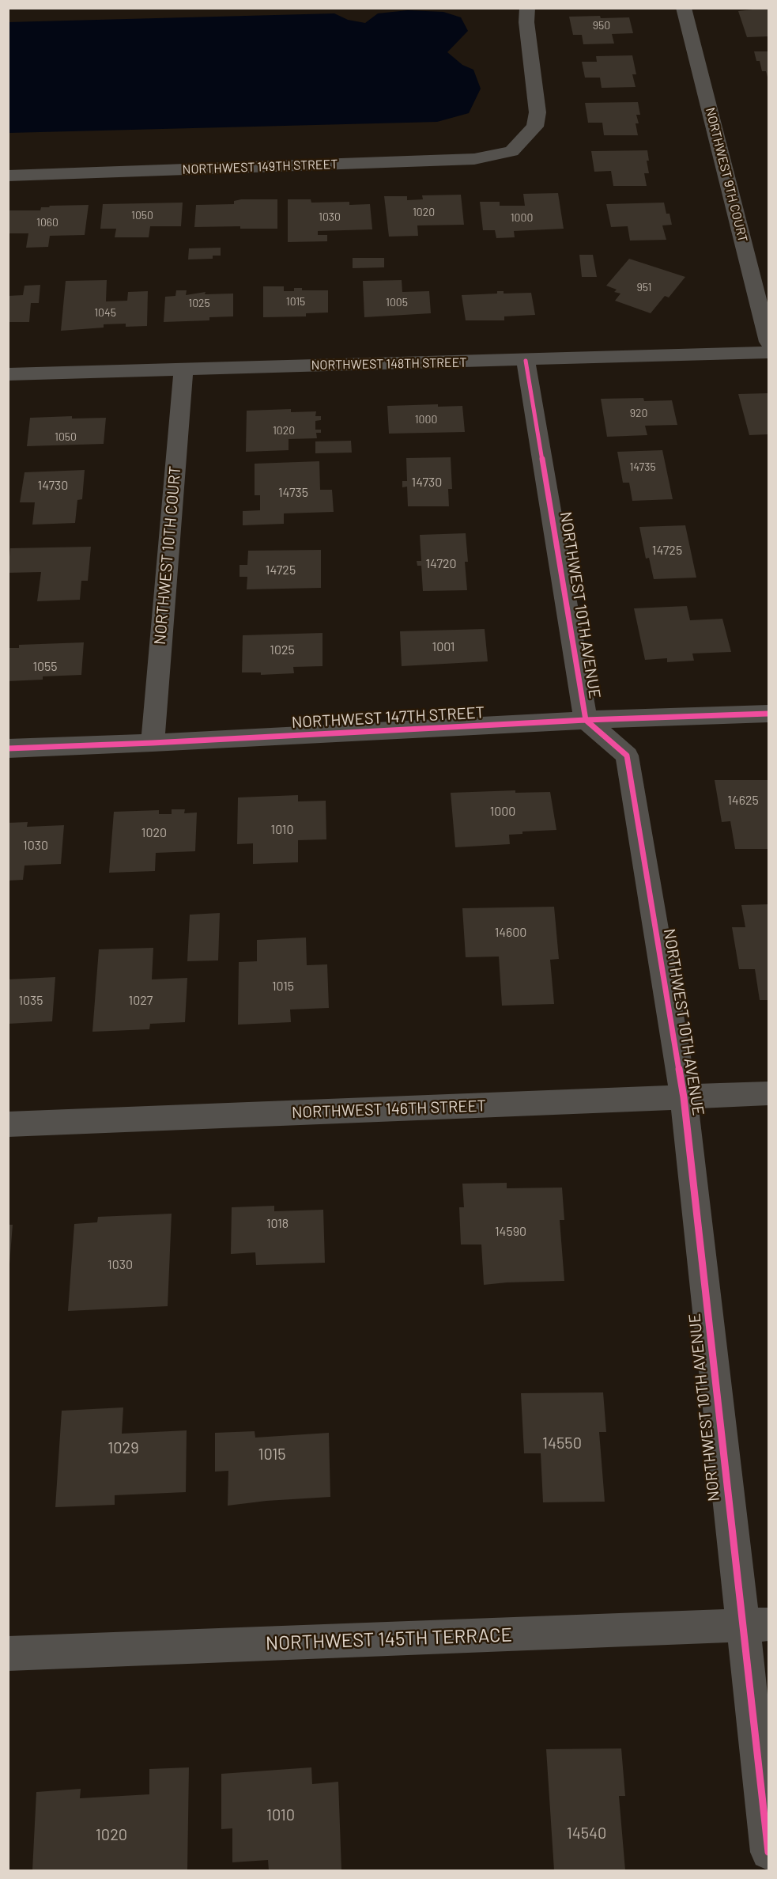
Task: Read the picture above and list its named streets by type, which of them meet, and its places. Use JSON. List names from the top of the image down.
{
  "streets": {
    "street": [
      "NORTHWEST 149TH STREET",
      "NORTHWEST 9TH COURT",
      "NORTHWEST 148TH STREET",
      "NORTHWEST 10TH COURT",
      "NORTHWEST 10TH AVENUE",
      "NORTHWEST 147TH STREET",
      "NORTHWEST 146TH STREET",
      "NORTHWEST 145TH TERRACE"
    ]
  },
  "crossings": [
    ["NORTHWEST 148TH STREET", "NORTHWEST 10TH COURT"],
    ["NORTHWEST 148TH STREET", "NORTHWEST 10TH AVENUE"],
    ["NORTHWEST 10TH COURT", "NORTHWEST 147TH STREET"],
    ["NORTHWEST 10TH AVENUE", "NORTHWEST 147TH STREET"],
    ["NORTHWEST 10TH AVENUE", "NORTHWEST 146TH STREET"],
    ["NORTHWEST 10TH AVENUE", "NORTHWEST 145TH TERRACE"]
  ],
  "house_numbers": [
    "950",
    "1020",
    "1050",
    "1030",
    "1000",
    "1060",
    "951",
    "1015",
    "1005",
    "1025",
    "1045",
    "920",
    "1000",
    "1020",
    "1050",
    "14735",
    "14730",
    "14730",
    "14735",
    "14725",
    "14720",
    "14725",
    "1001",
    "1025",
    "1055",
    "14625",
    "1000",
    "1010",
    "1020",
    "1030",
    "14600",
    "1015",
    "1035",
    "1027",
    "1018",
    "14590",
    "1030",
    "14550",
    "1029",
    "1015",
    "1010",
    "14540",
    "1020"
  ]
}
